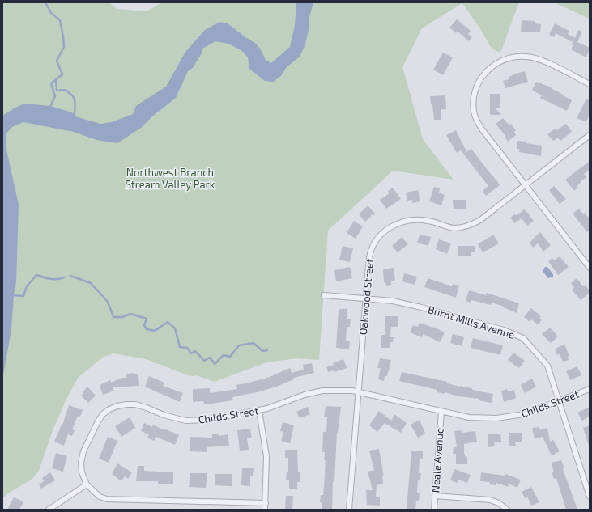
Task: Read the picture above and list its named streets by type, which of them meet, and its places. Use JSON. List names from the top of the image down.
{
  "streets": {
    "street": [
      "Oakwood Street",
      "Burnt Mills Avenue",
      "Childs Street",
      "Neale Avenue"
    ]
  },
  "crossings": [
    ["Oakwood Street", "Burnt Mills Avenue"],
    ["Oakwood Street", "Childs Street"],
    ["Burnt Mills Avenue", "Childs Street"],
    ["Childs Street", "Neale Avenue"]
  ],
  "parks": ["Northwest Branch Stream Valley Park"]
}
